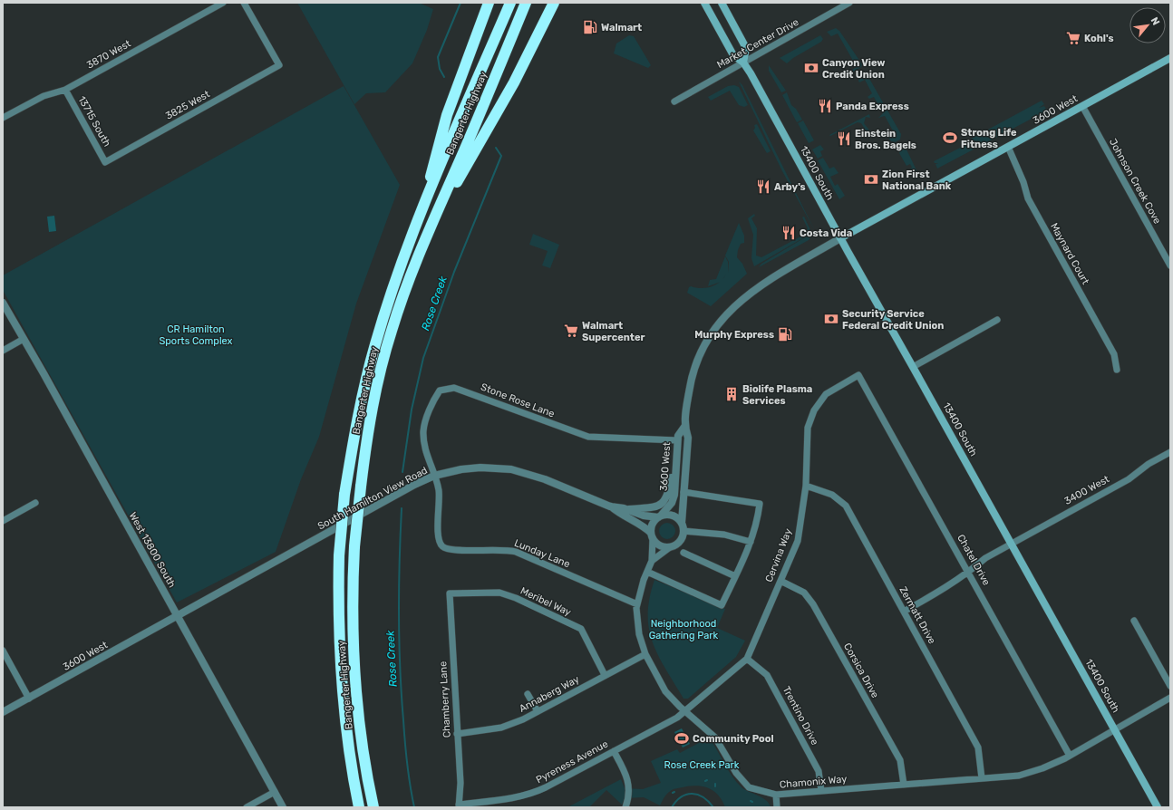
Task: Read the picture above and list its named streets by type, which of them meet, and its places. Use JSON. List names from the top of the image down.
{
  "streets": {
    "highway": ["Bangerter Highway"],
    "main road": ["3600 West", "13400 South"],
    "street": [
      "Market Center Drive",
      "3870 West",
      "3825 West",
      "13715 South",
      "Johnson Creek Cove",
      "Maynard Court",
      "Stone Rose Lane",
      "3400 West",
      "South Hamilton View Road",
      "West 13800 South",
      "Lunday Lane",
      "Cervina Way",
      "Chatel Drive",
      "Meribel Way",
      "Zermatt Drive",
      "Corsica Drive",
      "Annaberg Way",
      "Chamberry Lane",
      "Trentino Drive",
      "Pyreness Avenue",
      "Chamonix Way"
    ]
  },
  "crossings": [
    ["Market Center Drive", "13400 South"],
    ["3870 West", "13715 South"],
    ["3825 West", "13715 South"],
    ["3600 West", "13400 South"],
    ["3600 West", "Johnson Creek Cove"],
    ["3600 West", "Maynard Court"],
    ["3600 West", "Stone Rose Lane"],
    ["3600 West", "South Hamilton View Road"],
    ["3600 West", "West 13800 South"],
    ["3600 West", "Chamonix Way"],
    ["13400 South", "3400 West"],
    ["13400 South", "Chamonix Way"],
    ["Stone Rose Lane", "South Hamilton View Road"],
    ["Stone Rose Lane", "Lunday Lane"],
    ["3400 West", "Chatel Drive"],
    ["3400 West", "Zermatt Drive"],
    ["South Hamilton View Road", "West 13800 South"],
    ["South Hamilton View Road", "Lunday Lane"],
    ["South Hamilton View Road", "Chamonix Way"],
    ["Lunday Lane", "Chamonix Way"],
    ["Cervina Way", "Chatel Drive"],
    ["Cervina Way", "Zermatt Drive"],
    ["Cervina Way", "Corsica Drive"],
    ["Cervina Way", "Trentino Drive"],
    ["Cervina Way", "Pyreness Avenue"],
    ["Cervina Way", "Chamonix Way"],
    ["Chatel Drive", "Chamonix Way"],
    ["Meribel Way", "Annaberg Way"],
    ["Meribel Way", "Chamberry Lane"],
    ["Zermatt Drive", "Chamonix Way"],
    ["Corsica Drive", "Chamonix Way"],
    ["Annaberg Way", "Chamberry Lane"],
    ["Annaberg Way", "Chamonix Way"],
    ["Chamberry Lane", "Pyreness Avenue"],
    ["Trentino Drive", "Chamonix Way"],
    ["Pyreness Avenue", "Chamonix Way"]
  ],
  "water": ["Rose Creek"],
  "parks": ["CR Hamilton Sports Complex", "Neighborhood Gathering Park", "Rose Creek Park"],
  "places": {
    "fuel station": ["Walmart", "Murphy Express"],
    "supermarket": ["Kohl's", "Walmart Supercenter"],
    "bank": ["Canyon View Credit Union", "Zion First National Bank", "Security Service Federal Credit Union"],
    "restaurant": [
      "Panda Express",
      "Einstein Bros. Bagels",
      "Arby's",
      "Costa Vida"
    ],
    "sports": ["Strong Life Fitness", "Community Pool"],
    "building": ["Biolife Plasma Services"]
  },
  "north": "top right"
}
